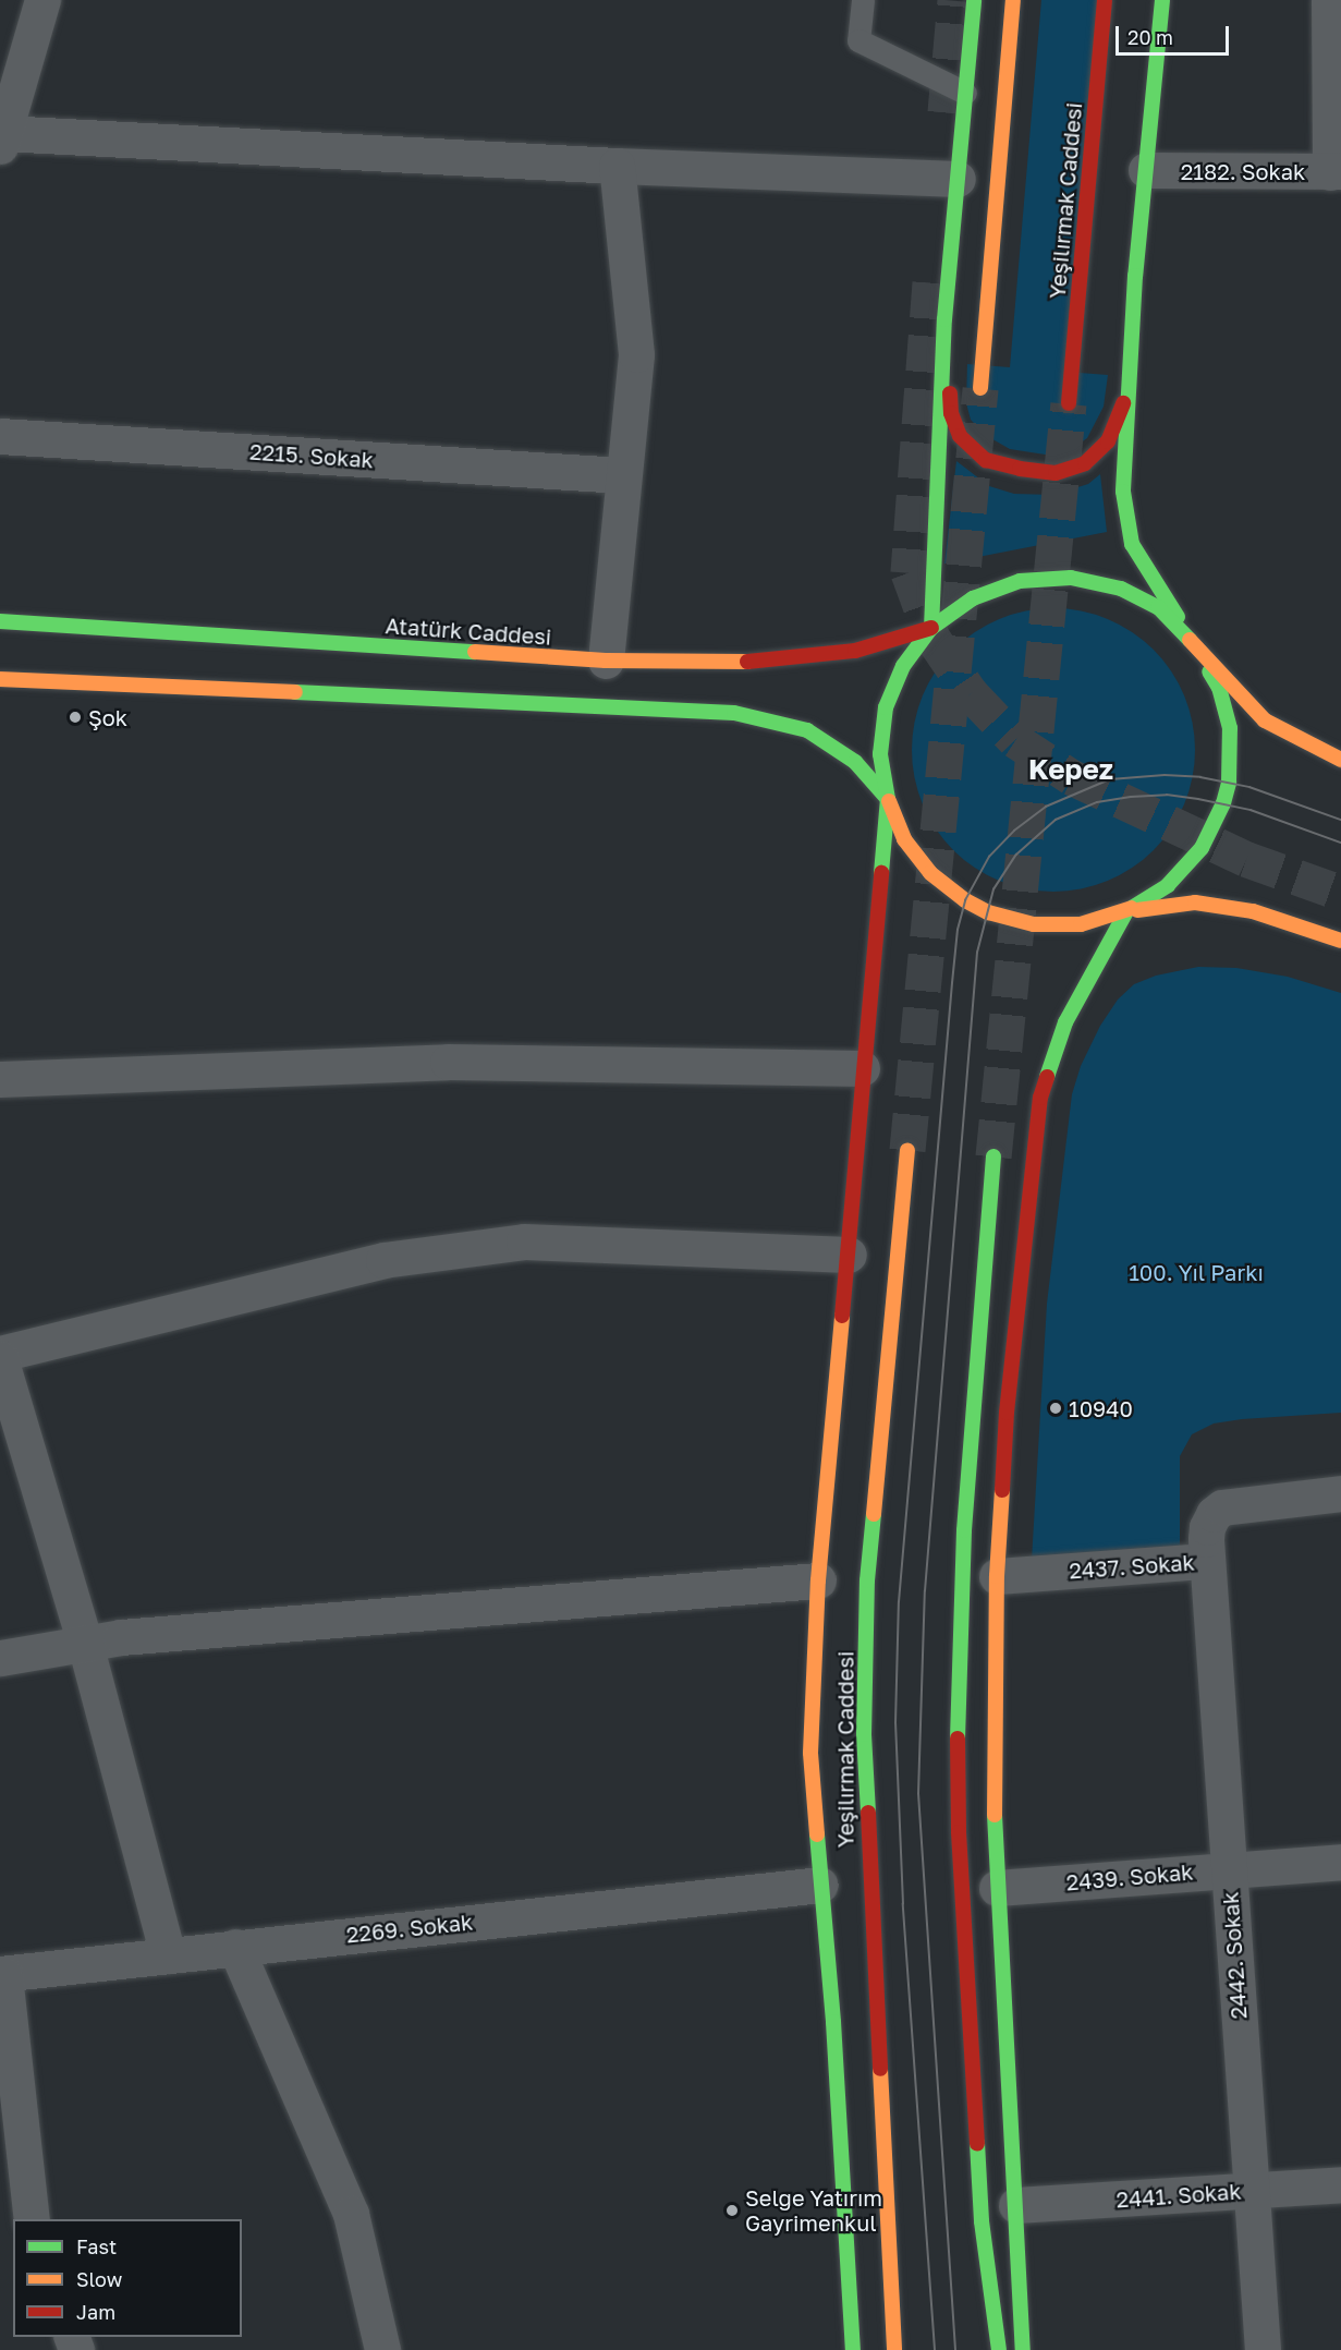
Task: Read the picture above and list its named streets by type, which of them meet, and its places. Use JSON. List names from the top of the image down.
{
  "streets": {
    "main road": ["Yeşilırmak Caddesi", "Atatürk Caddesi"],
    "street": [
      "2182. Sokak",
      "2215. Sokak",
      "2437. Sokak",
      "2439. Sokak",
      "2269. Sokak",
      "2442. Sokak",
      "2441. Sokak"
    ]
  },
  "crossings": [
    ["2437. Sokak", "2442. Sokak"],
    ["2439. Sokak", "2442. Sokak"],
    ["2442. Sokak", "2441. Sokak"]
  ],
  "districts": ["Kepez"],
  "parks": ["100. Yıl Parkı"],
  "places": ["Şok", "10940", "Selge Yatırım Gayrimenkul"],
  "legend": ["Fast", "Slow", "Jam"],
  "scale_bar": "20 m"
}
